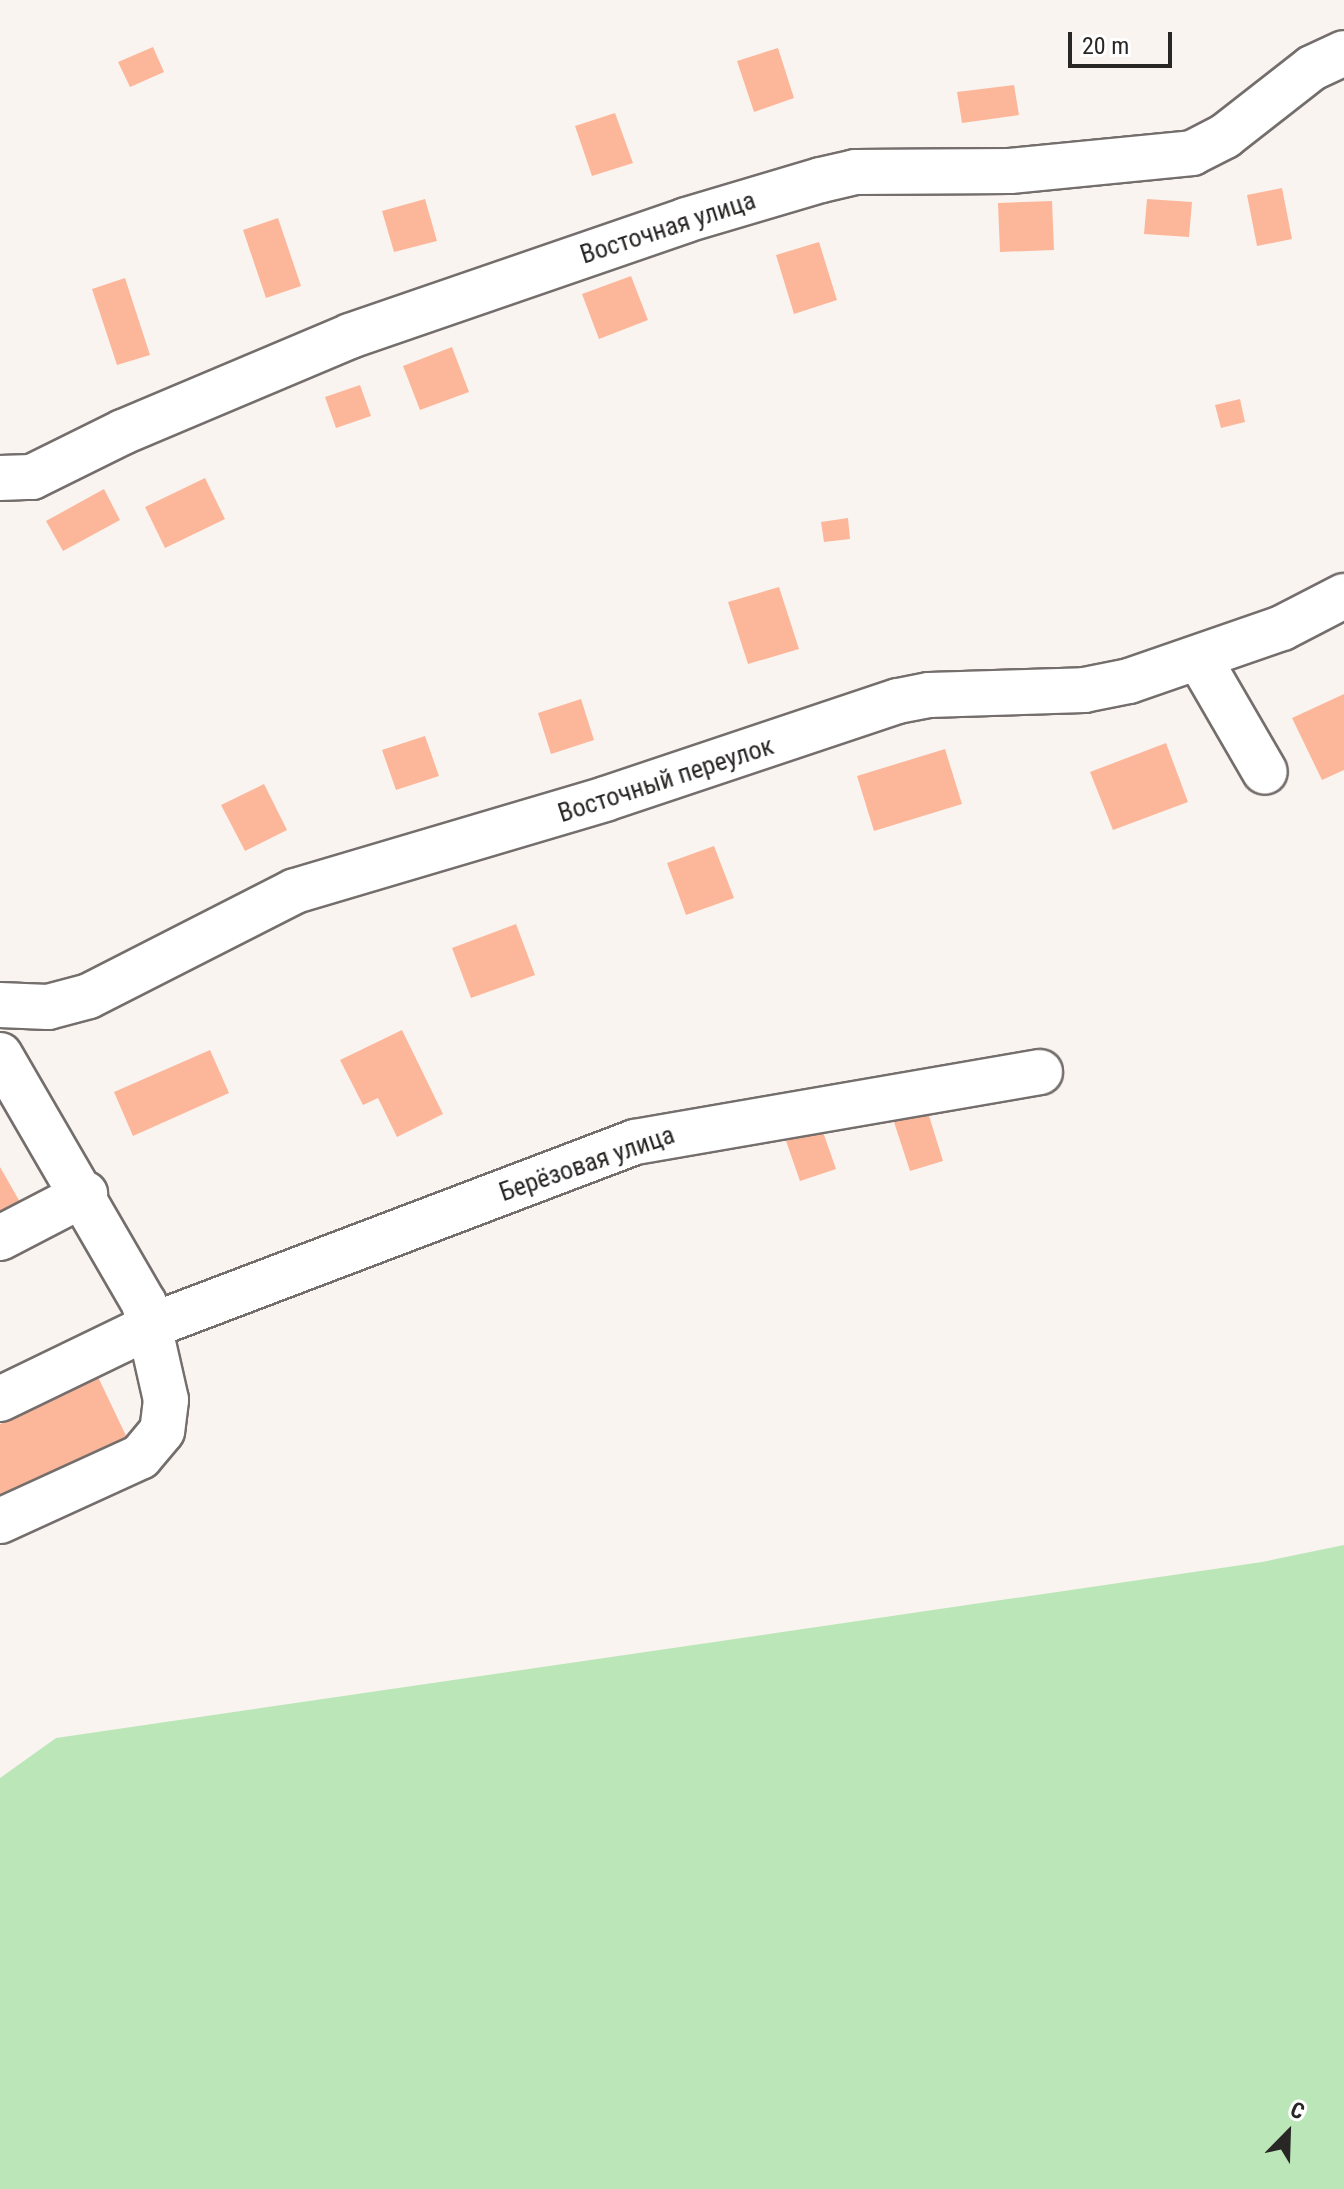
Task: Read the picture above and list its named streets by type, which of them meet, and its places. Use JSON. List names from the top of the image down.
{
  "streets": {
    "street": ["Восточная улица", "Восточный переулок", "Берёзовая улица"]
  },
  "scale_bar": "20 m",
  "north": "top right"
}
